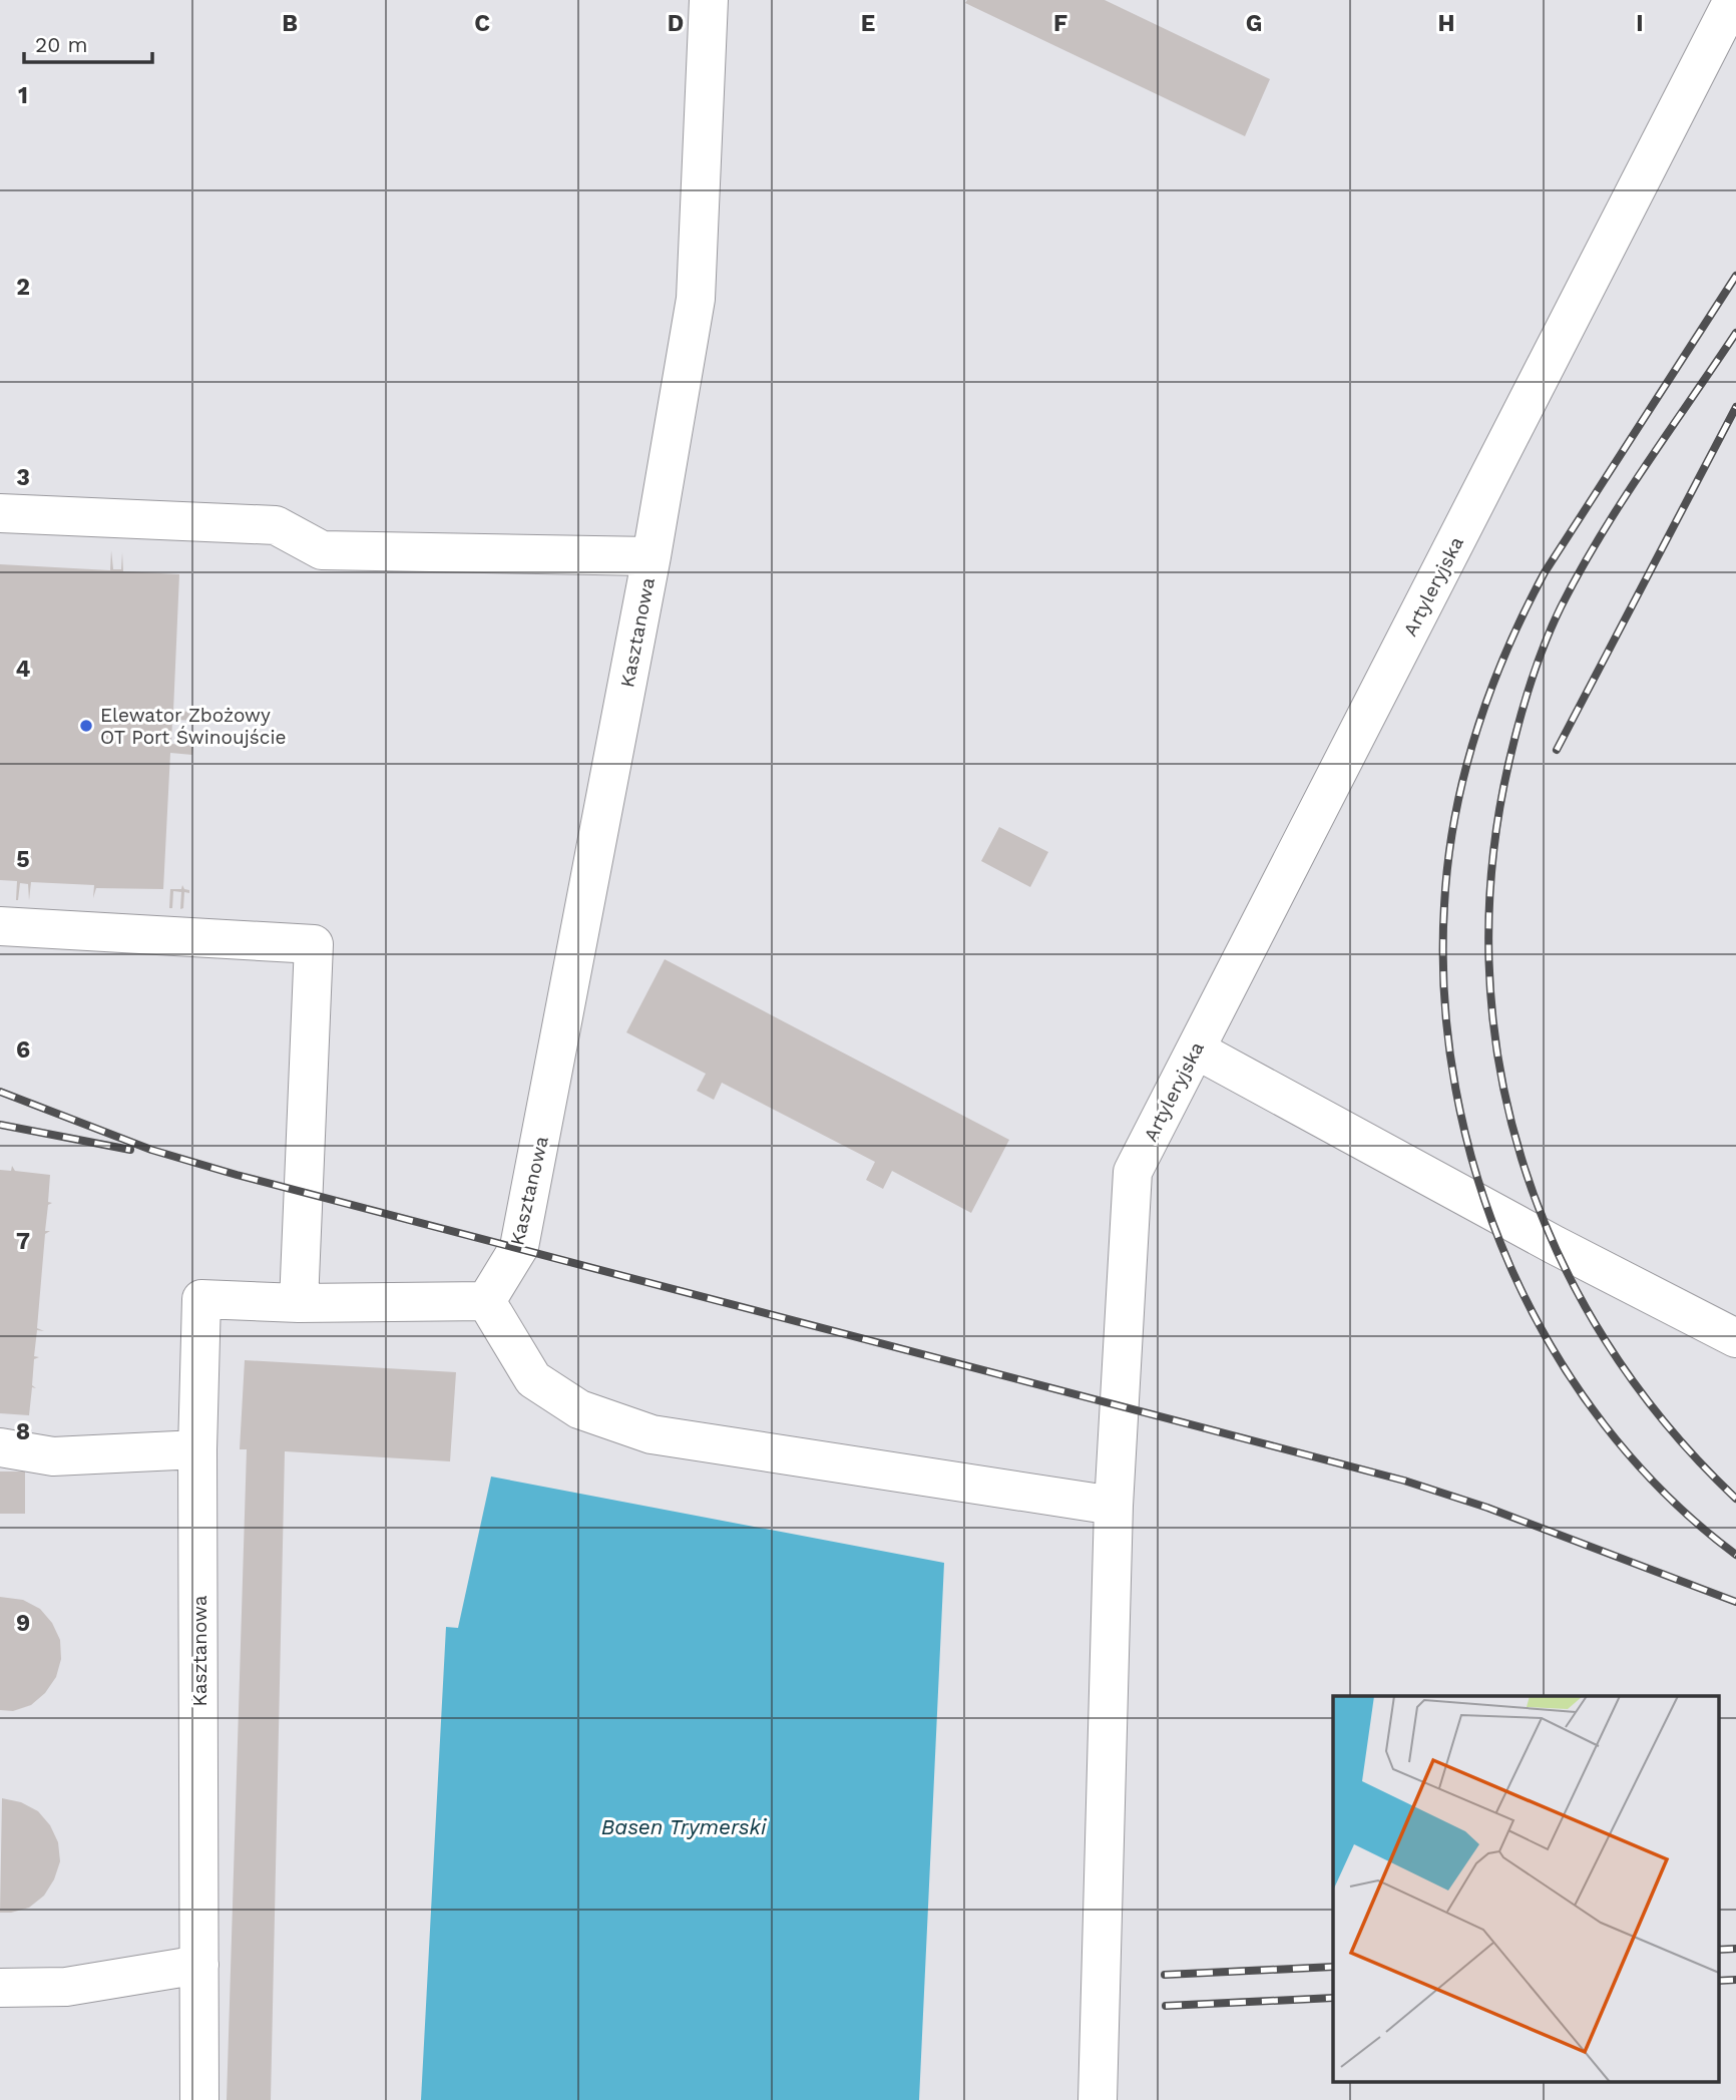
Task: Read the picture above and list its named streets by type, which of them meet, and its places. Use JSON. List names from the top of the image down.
{
  "streets": {
    "lane": ["Artyleryjska", "Kasztanowa"]
  },
  "water": ["Basen Trymerski"],
  "places": ["Elewator Zbożowy OT Port Świnoujście"],
  "scale_bar": "20 m",
  "grid": {
    "columns": [
      "B",
      "C",
      "D",
      "E",
      "F",
      "G",
      "H",
      "I"
    ],
    "rows": [
      "1",
      "2",
      "3",
      "4",
      "5",
      "6",
      "7",
      "8",
      "9"
    ]
  }
}
